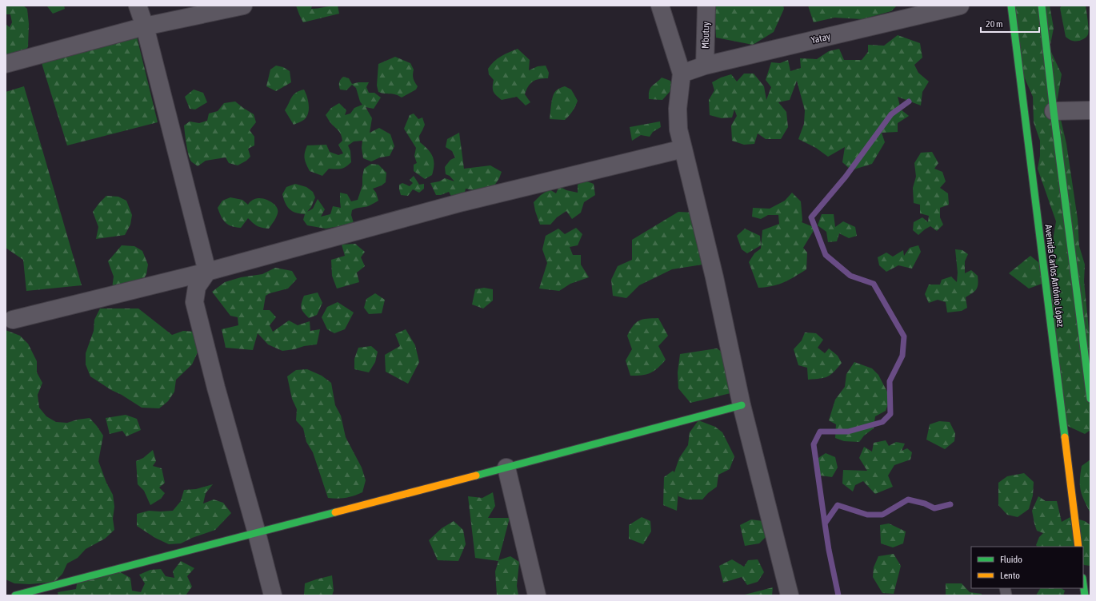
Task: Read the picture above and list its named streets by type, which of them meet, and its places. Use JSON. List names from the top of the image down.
{
  "streets": {
    "main road": ["Avenida Carlos António López"],
    "street": ["Mbutuy", "Yatay"]
  },
  "crossings": [
    ["Mbutuy", "Yatay"]
  ],
  "legend": ["Fluido", "Lento"],
  "scale_bar": "20 m"
}
